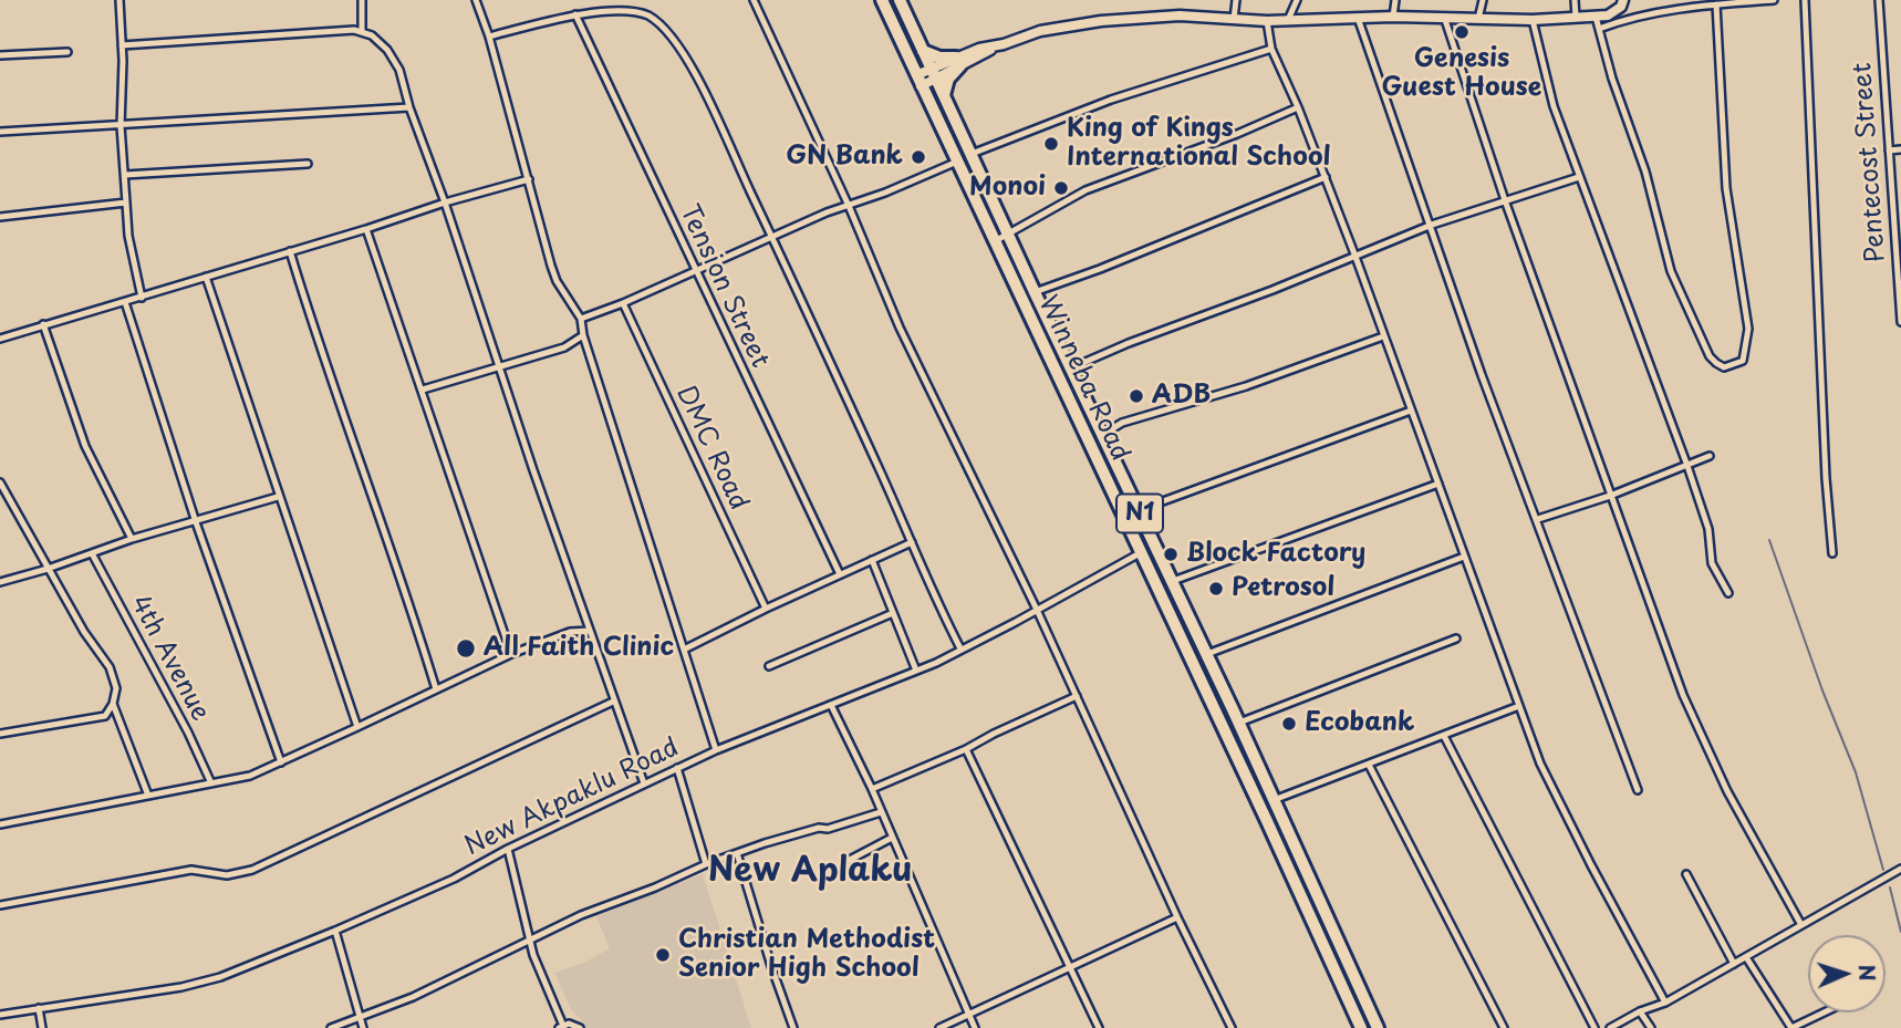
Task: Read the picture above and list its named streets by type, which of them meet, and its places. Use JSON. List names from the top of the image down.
{
  "streets": {
    "highway": ["Winneba Road", "N1"],
    "street": [
      "Pentecost Street",
      "Tension Street",
      "DMC Road",
      "4th Avenue",
      "New Akpaklu Road"
    ]
  },
  "crossings": [
    ["Winneba Road", "New Akpaklu Road"]
  ],
  "districts": ["New Aplaku"],
  "places": [
    "Genesis Guest House",
    "King of Kings International School",
    "GN Bank",
    "Monoi",
    "ADB",
    "Block Factory",
    "Petrosol",
    "All Faith Clinic",
    "Ecobank",
    "Christian Methodist Senior High School"
  ],
  "north": "right"
}
